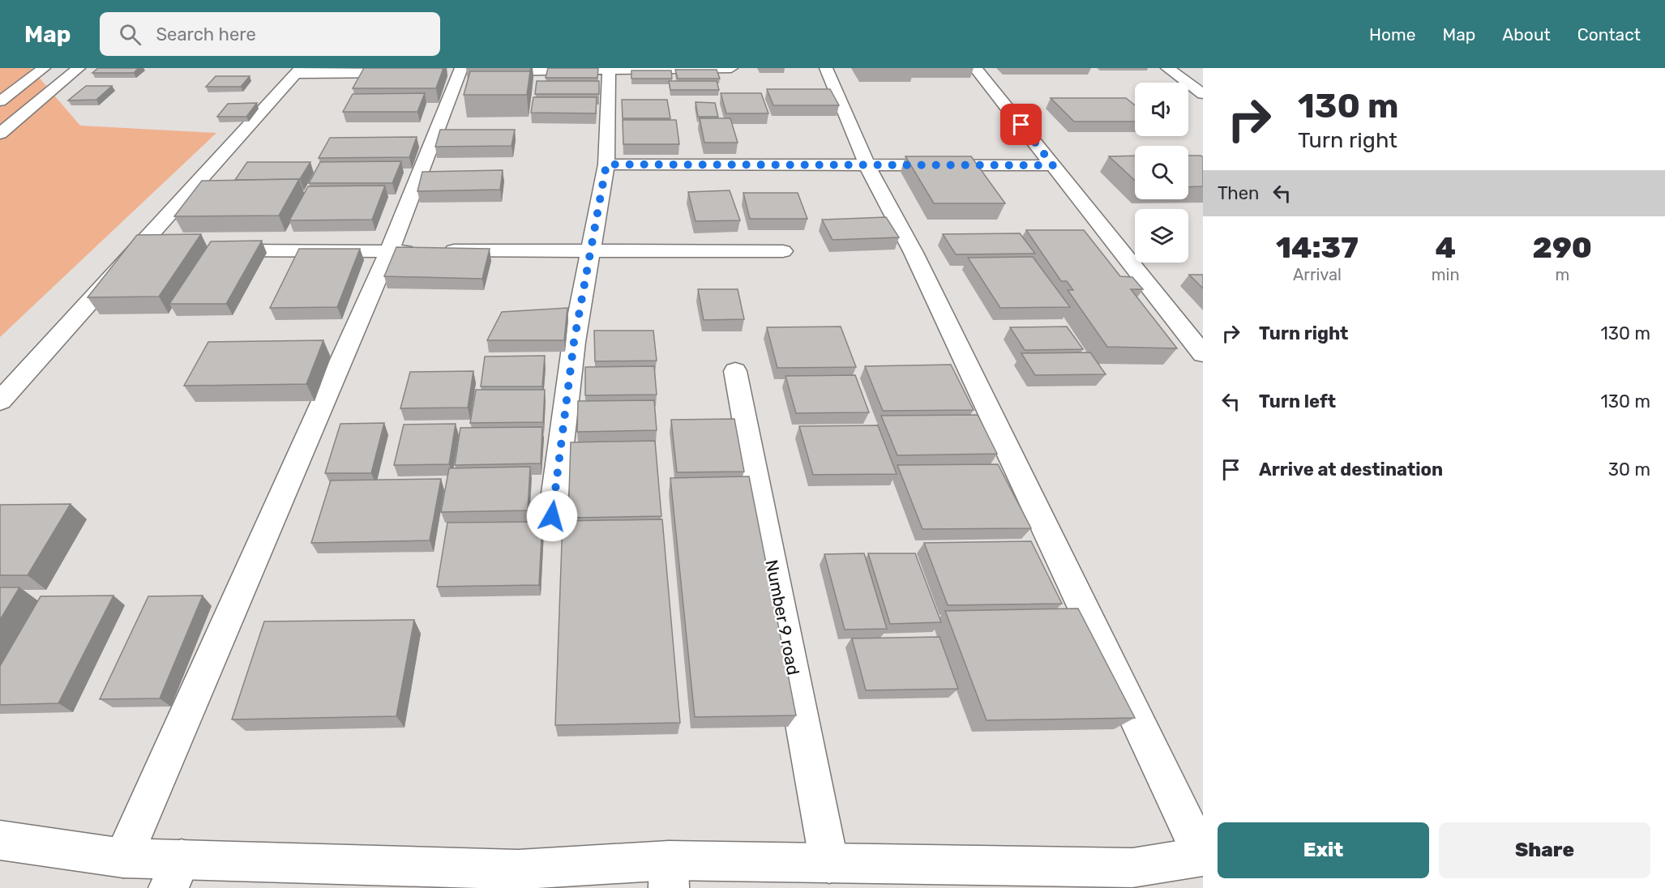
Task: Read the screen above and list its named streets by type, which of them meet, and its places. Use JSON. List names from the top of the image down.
{
  "streets": {
    "street": ["Number 9 road"]
  },
  "page": {
    "header": "Map",
    "search": "Search here",
    "nav": [
      "Home",
      "Map",
      "About",
      "Contact"
    ],
    "turn": ["130 m", "Turn right"],
    "then": "Then",
    "eta": [
      "14:37",
      "Arrival",
      "4",
      "min",
      "290",
      "m"
    ],
    "list": [
      {
        "name": "Turn right",
        "value": "130 m"
      },
      {
        "name": "Turn left",
        "value": "130 m"
      },
      {
        "name": "Arrive at destination",
        "value": "30 m"
      }
    ],
    "buttons": ["Exit", "Share"]
  }
}
